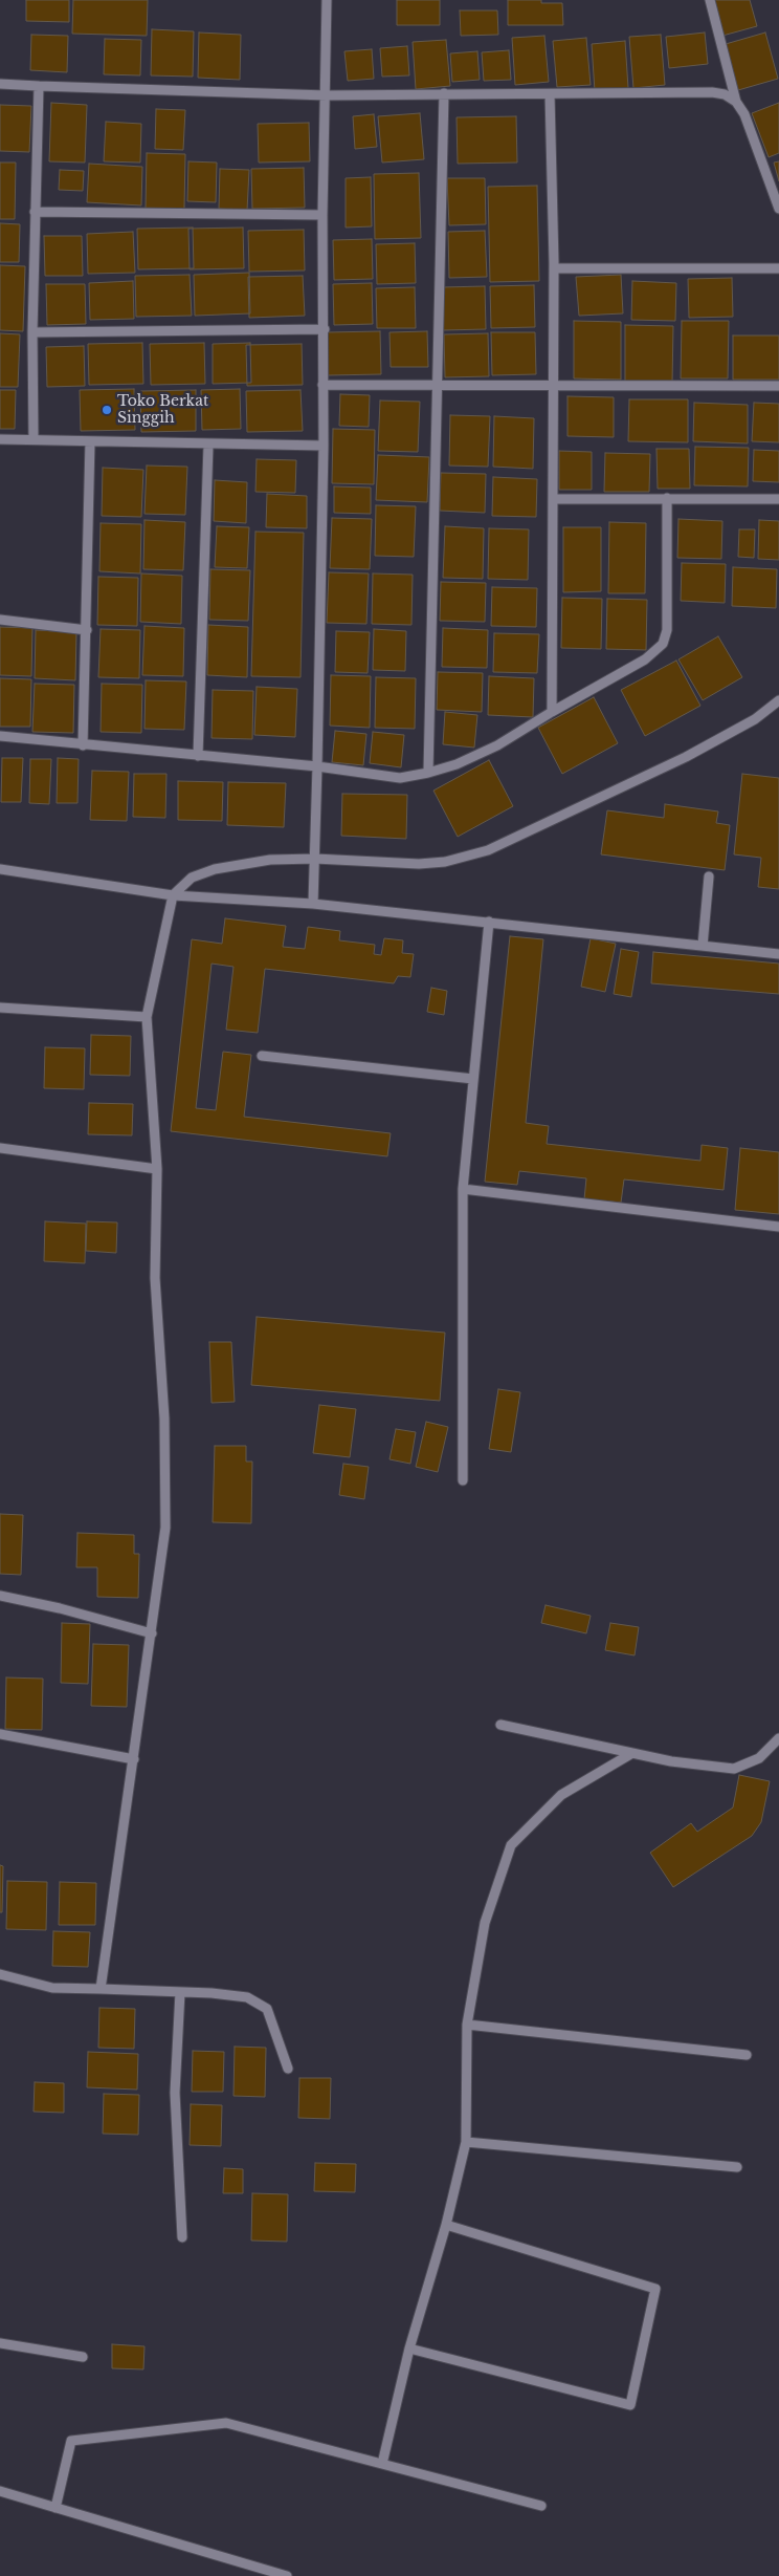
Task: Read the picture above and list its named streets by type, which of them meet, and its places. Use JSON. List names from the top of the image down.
{
  "places": ["Toko Berkat Singgih"]
}
